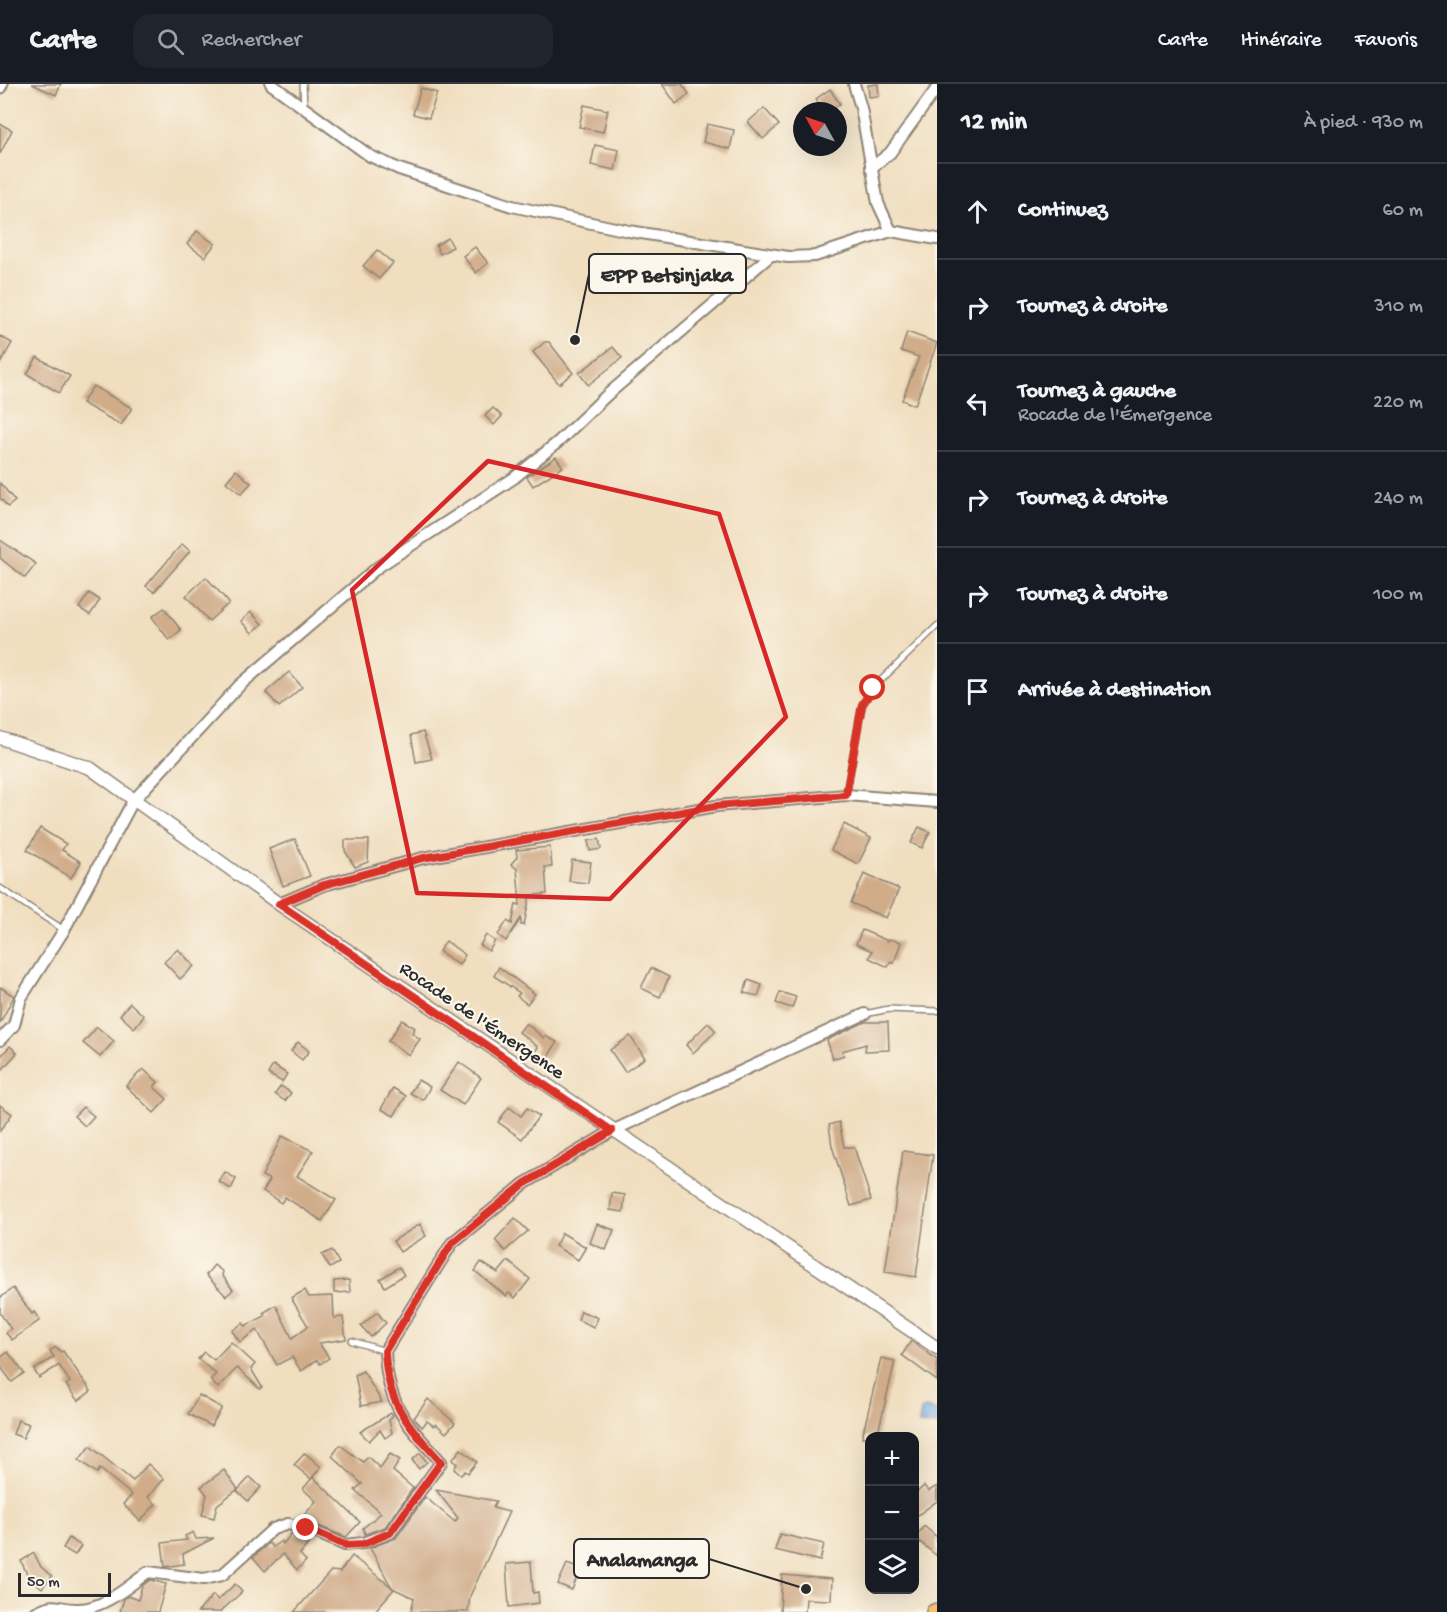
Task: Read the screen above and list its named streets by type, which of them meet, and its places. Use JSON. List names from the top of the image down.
{
  "streets": {
    "street": ["Rocade de l'Émergence"]
  },
  "places": ["EPP Betsinjaka", "Analamanga"],
  "scale_bar": "50 m",
  "north": "top left",
  "page": {
    "header": "Carte",
    "search": "Rechercher",
    "nav": ["Carte", "Itinéraire", "Favoris"],
    "heading": ["12 min", "À pied · 930 m"],
    "list": [
      ["Continuez", "60 m"],
      ["Tournez à droite", "310 m"],
      ["Tournez à gauche", "Rocade de l'Émergence", "220 m"],
      ["Tournez à droite", "240 m"],
      ["Tournez à droite", "100 m"],
      "Arrivée à destination"
    ],
    "map_buttons": ["+", "−"],
    "scale": "50 m"
  }
}
